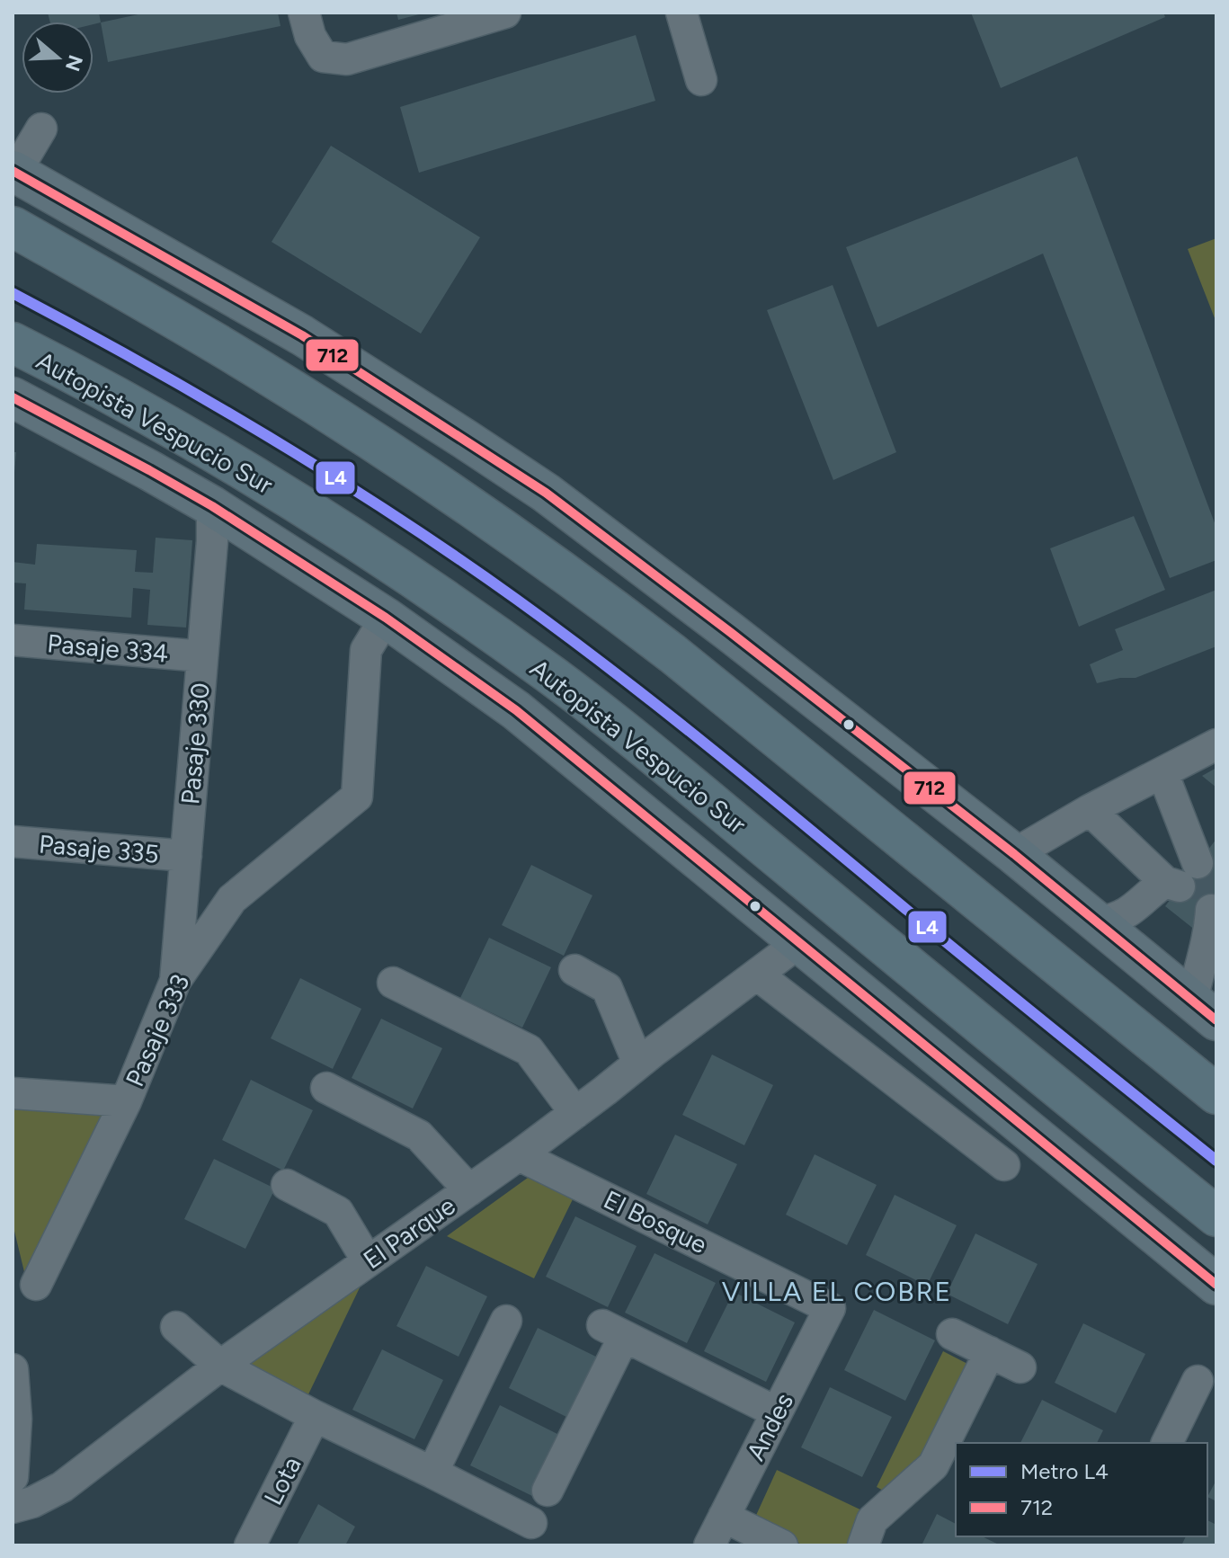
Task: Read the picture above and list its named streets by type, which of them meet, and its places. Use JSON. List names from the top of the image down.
{
  "streets": {
    "highway": ["Autopista Vespucio Sur"],
    "street": [
      "Pasaje 334",
      "Pasaje 330",
      "Pasaje 335",
      "Pasaje 333",
      "El Bosque",
      "El Parque",
      "Andes",
      "Lota"
    ]
  },
  "crossings": [
    ["Pasaje 334", "Pasaje 330"],
    ["Pasaje 330", "Pasaje 335"],
    ["Pasaje 330", "Pasaje 333"],
    ["El Bosque", "El Parque"],
    ["El Bosque", "Andes"]
  ],
  "districts": ["VILLA EL COBRE"],
  "lines": ["transit line 712", "metro line L4"],
  "legend": ["Metro L4", "712"],
  "north": "right"
}
